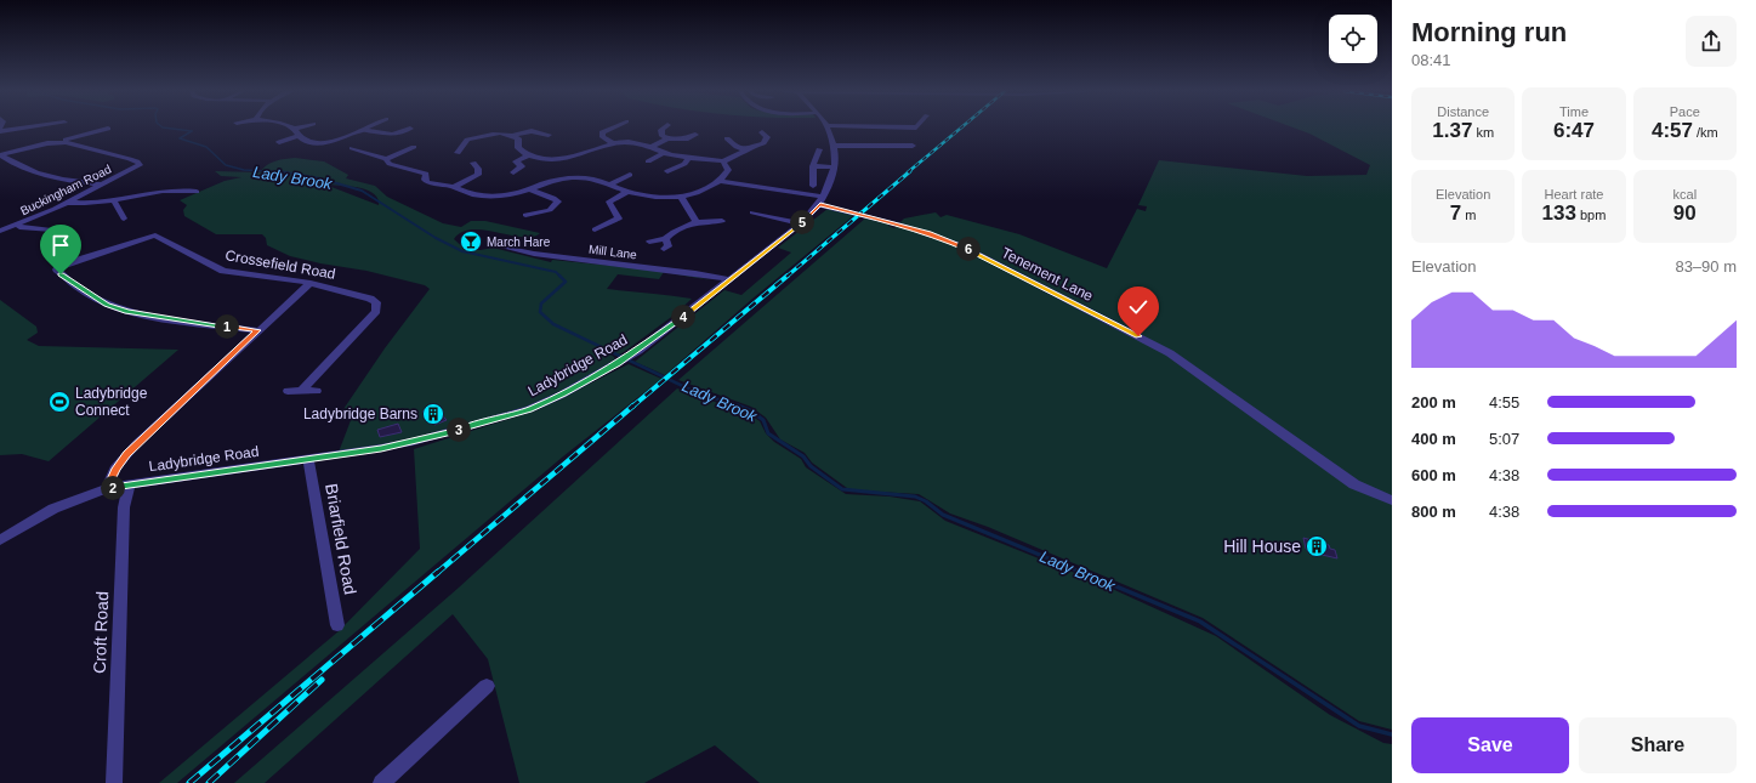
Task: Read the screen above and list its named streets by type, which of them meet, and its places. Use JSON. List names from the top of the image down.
{
  "streets": {
    "street": [
      "Buckingham Road",
      "Mill Lane",
      "Crossefield Road",
      "Tenement Lane",
      "Ladybridge Road",
      "Briarfield Road",
      "Croft Road"
    ]
  },
  "crossings": [
    ["Mill Lane", "Ladybridge Road"],
    ["Tenement Lane", "Ladybridge Road"],
    ["Ladybridge Road", "Briarfield Road"],
    ["Ladybridge Road", "Croft Road"]
  ],
  "water": ["Lady Brook"],
  "places": {
    "bar": ["March Hare"],
    "sports": ["Ladybridge Connect"],
    "building": ["Ladybridge Barns", "Hill House"]
  },
  "page": {
    "heading": ["Morning run", "08:41"],
    "stats": [
      ["Distance", "1.37 km"],
      ["Time", "6:47"],
      ["Pace", "4:57 /km"],
      ["Elevation", "7 m"],
      ["Heart rate", "133 bpm"],
      ["kcal", "90"]
    ],
    "pins": [
      "5",
      "6",
      "4",
      "1",
      "3",
      "2"
    ],
    "chart": ["Elevation", "83–90 m"],
    "list": [
      {
        "name": "200 m",
        "note": "4:55"
      },
      {
        "name": "400 m",
        "note": "5:07"
      },
      {
        "name": "600 m",
        "note": "4:38"
      },
      {
        "name": "800 m",
        "note": "4:38"
      }
    ],
    "buttons": ["Save", "Share"]
  }
}
